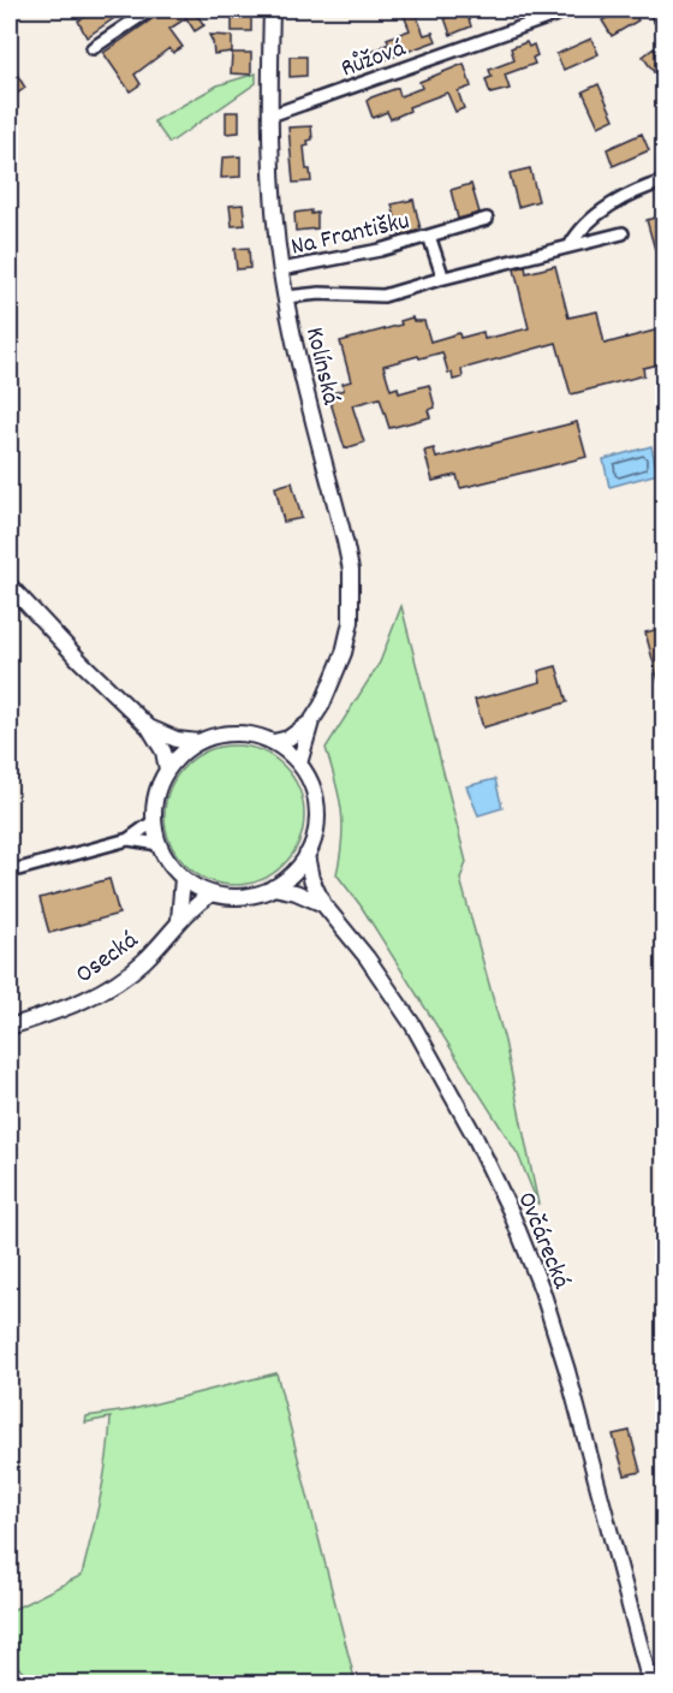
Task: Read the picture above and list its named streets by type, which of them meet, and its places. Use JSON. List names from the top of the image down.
{
  "streets": {
    "main road": ["Kolínská", "Osecká", "Ovčárecká"],
    "street": ["Růžová", "Na Františku"]
  },
  "crossings": [
    ["Růžová", "Kolínská"],
    ["Na Františku", "Kolínská"],
    ["Kolínská", "Osecká"],
    ["Kolínská", "Ovčárecká"],
    ["Osecká", "Ovčárecká"]
  ]
}
